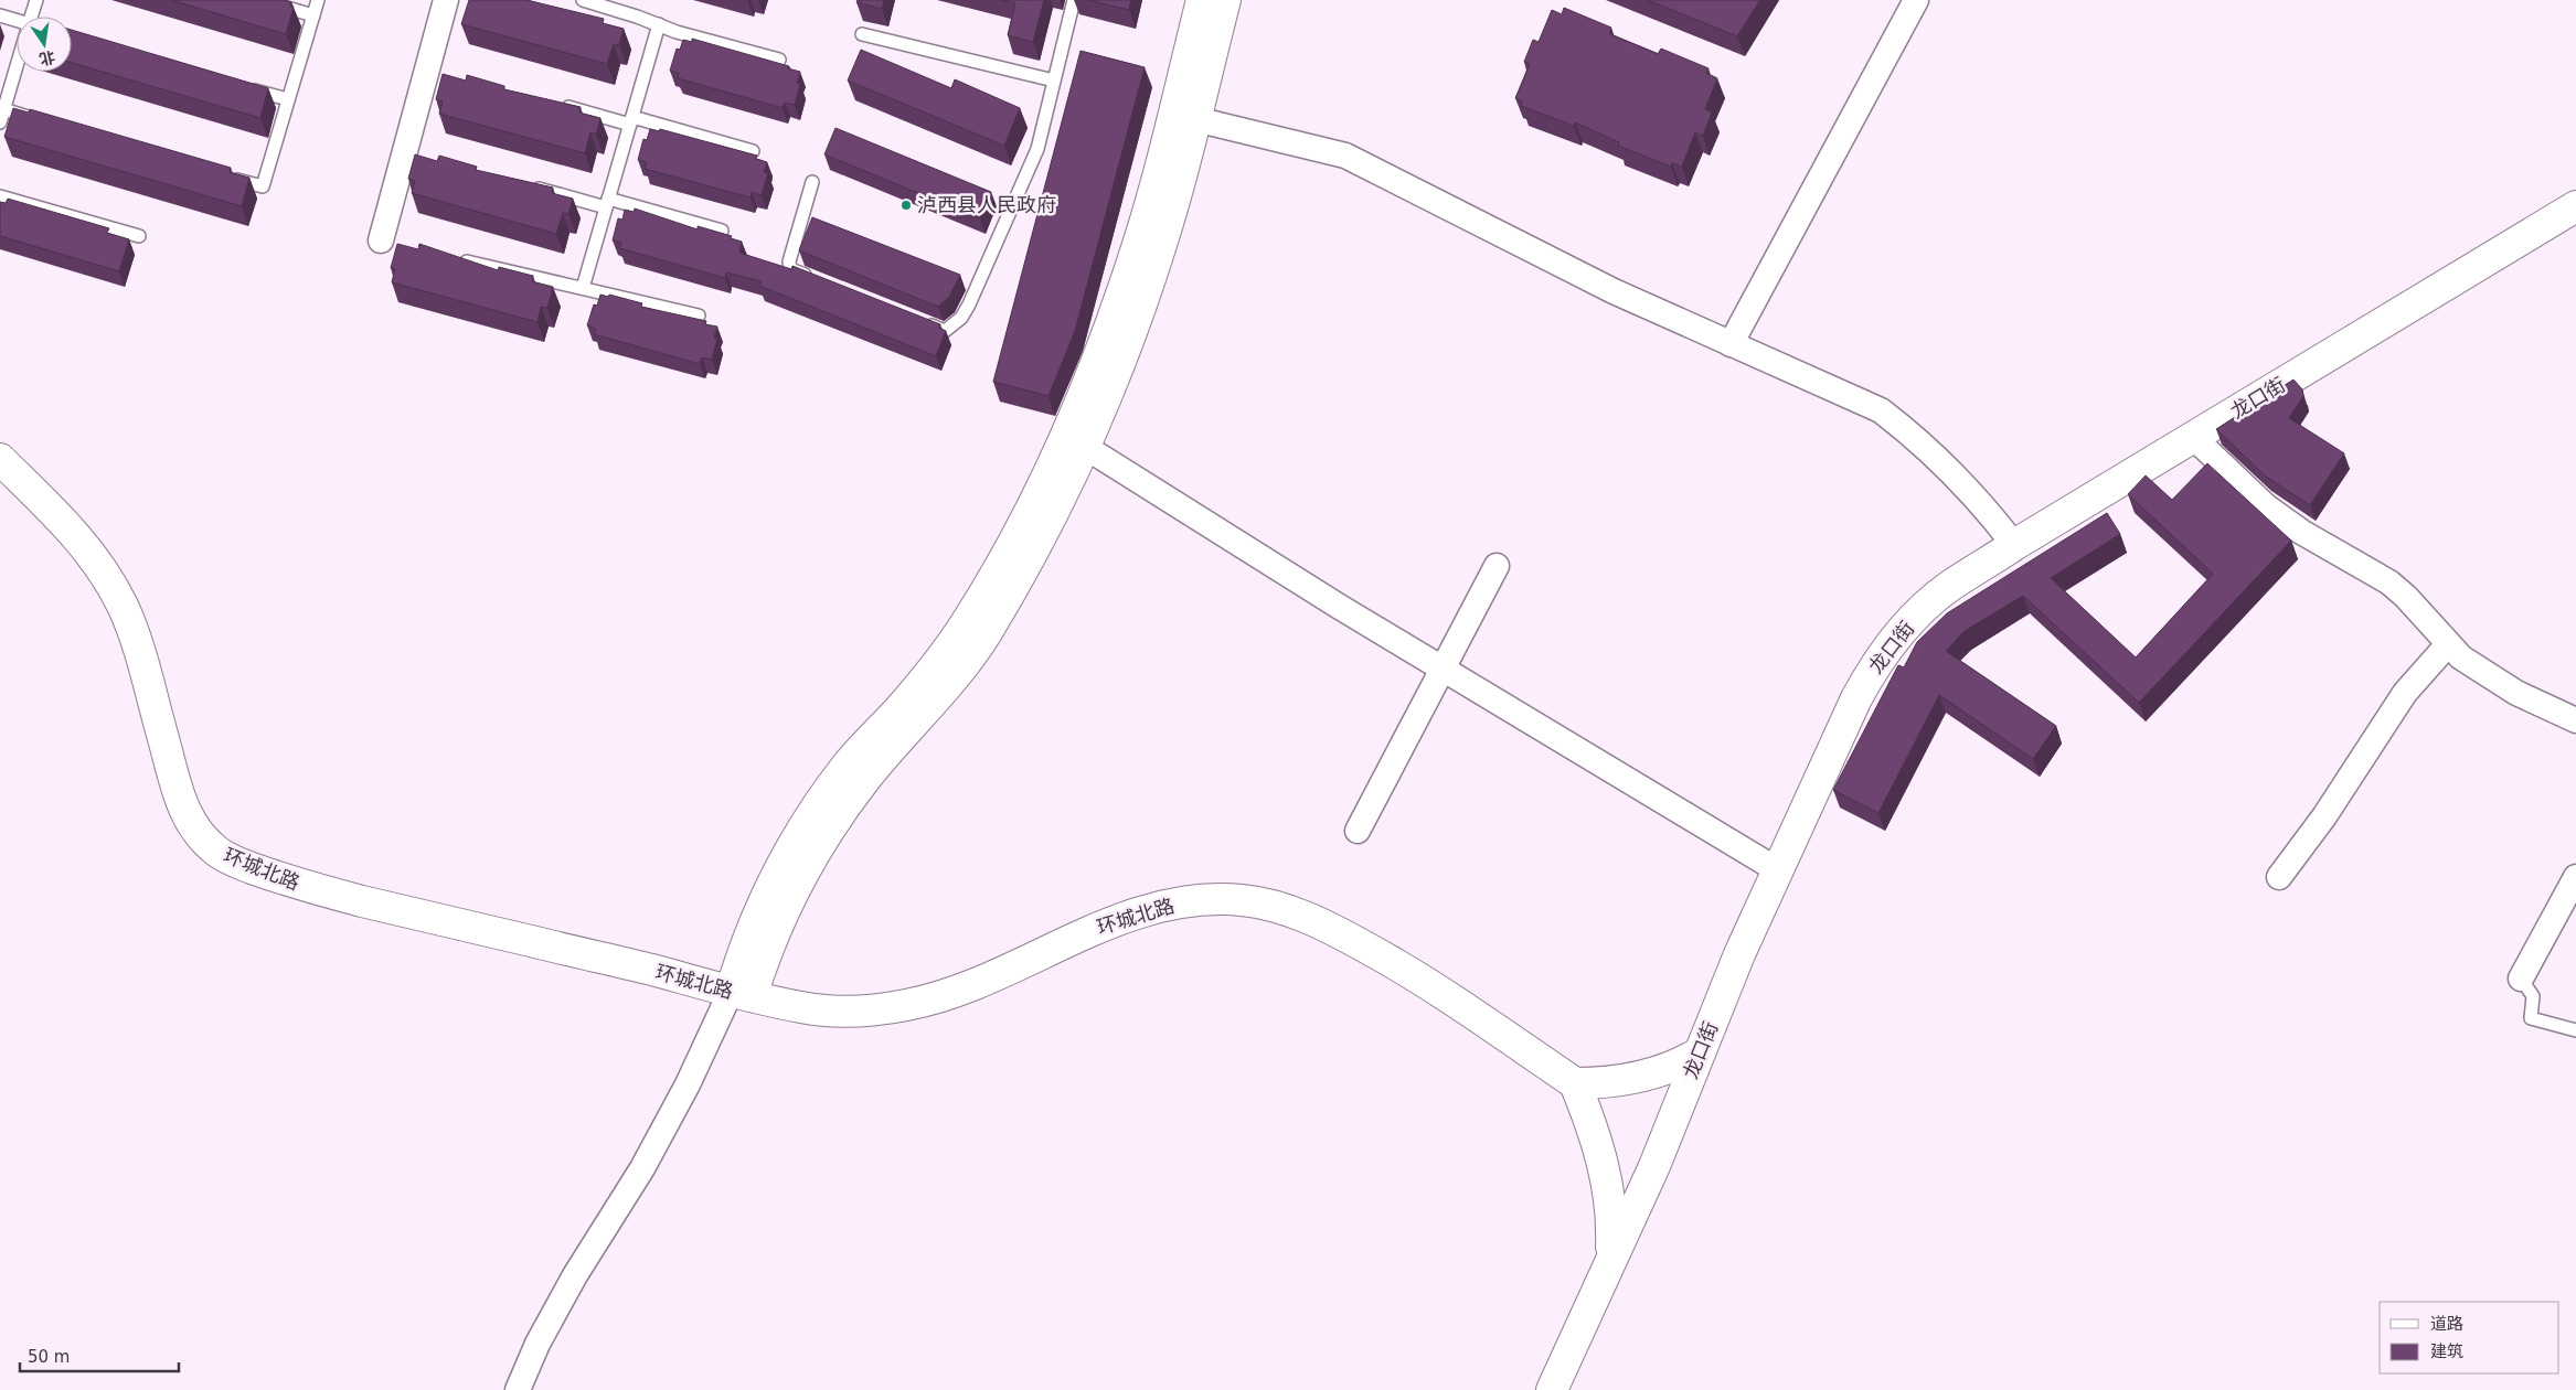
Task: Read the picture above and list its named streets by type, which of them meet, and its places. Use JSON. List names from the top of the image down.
{
  "streets": {
    "main road": ["龙口街", "环城北路"]
  },
  "places": ["泸西县人民政府"],
  "legend": ["道路", "建筑"],
  "scale_bar": "50 m",
  "north": "bottom"
}
